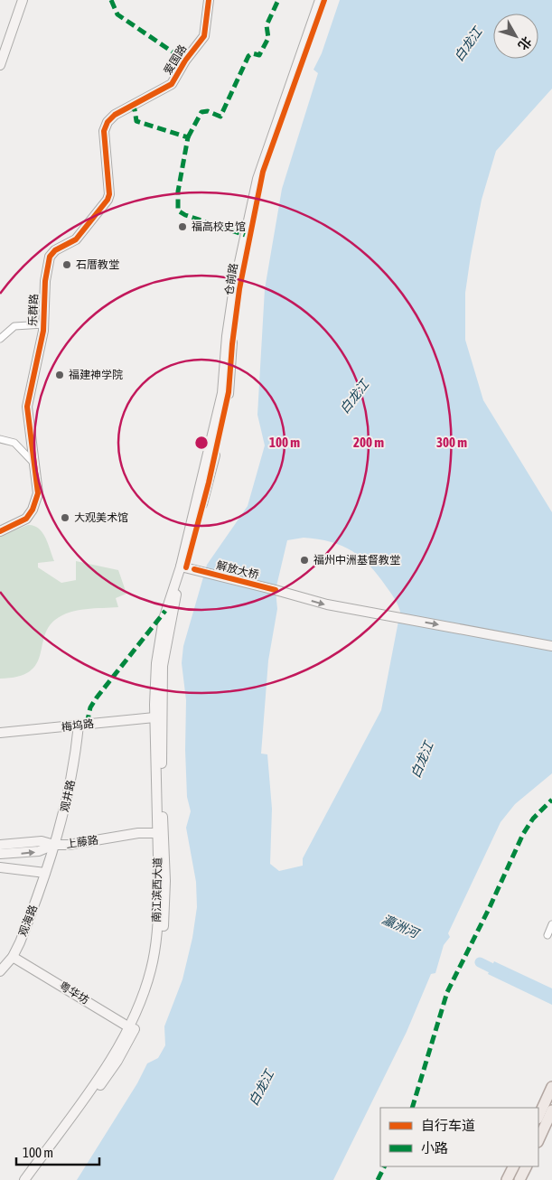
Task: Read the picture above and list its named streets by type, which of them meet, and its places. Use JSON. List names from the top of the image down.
{
  "streets": {
    "street": [
      "爱国路",
      "仓前路",
      "乐群路",
      "解放大桥",
      "梅坞路",
      "观井路",
      "上藤路",
      "南江滨西大道",
      "观海路",
      "粤华坊"
    ]
  },
  "crossings": [
    ["爱国路", "乐群路"],
    ["仓前路", "解放大桥"],
    ["仓前路", "南江滨西大道"],
    ["解放大桥", "南江滨西大道"],
    ["梅坞路", "观井路"],
    ["梅坞路", "南江滨西大道"],
    ["观井路", "上藤路"],
    ["观井路", "观海路"],
    ["上藤路", "南江滨西大道"],
    ["南江滨西大道", "粤华坊"],
    ["观海路", "粤华坊"]
  ],
  "one_way": ["解放大桥"],
  "water": ["白龙江", "瀛洲河"],
  "places": [
    "福高校史馆",
    "石厝教堂",
    "福建神学院",
    "大观美术馆",
    "福州中洲基督教堂"
  ],
  "legend": ["自行车道", "小路"],
  "scale_bar": "100 m",
  "north": "bottom right",
  "rings": ["100 m", "200 m", "300 m"]
}
